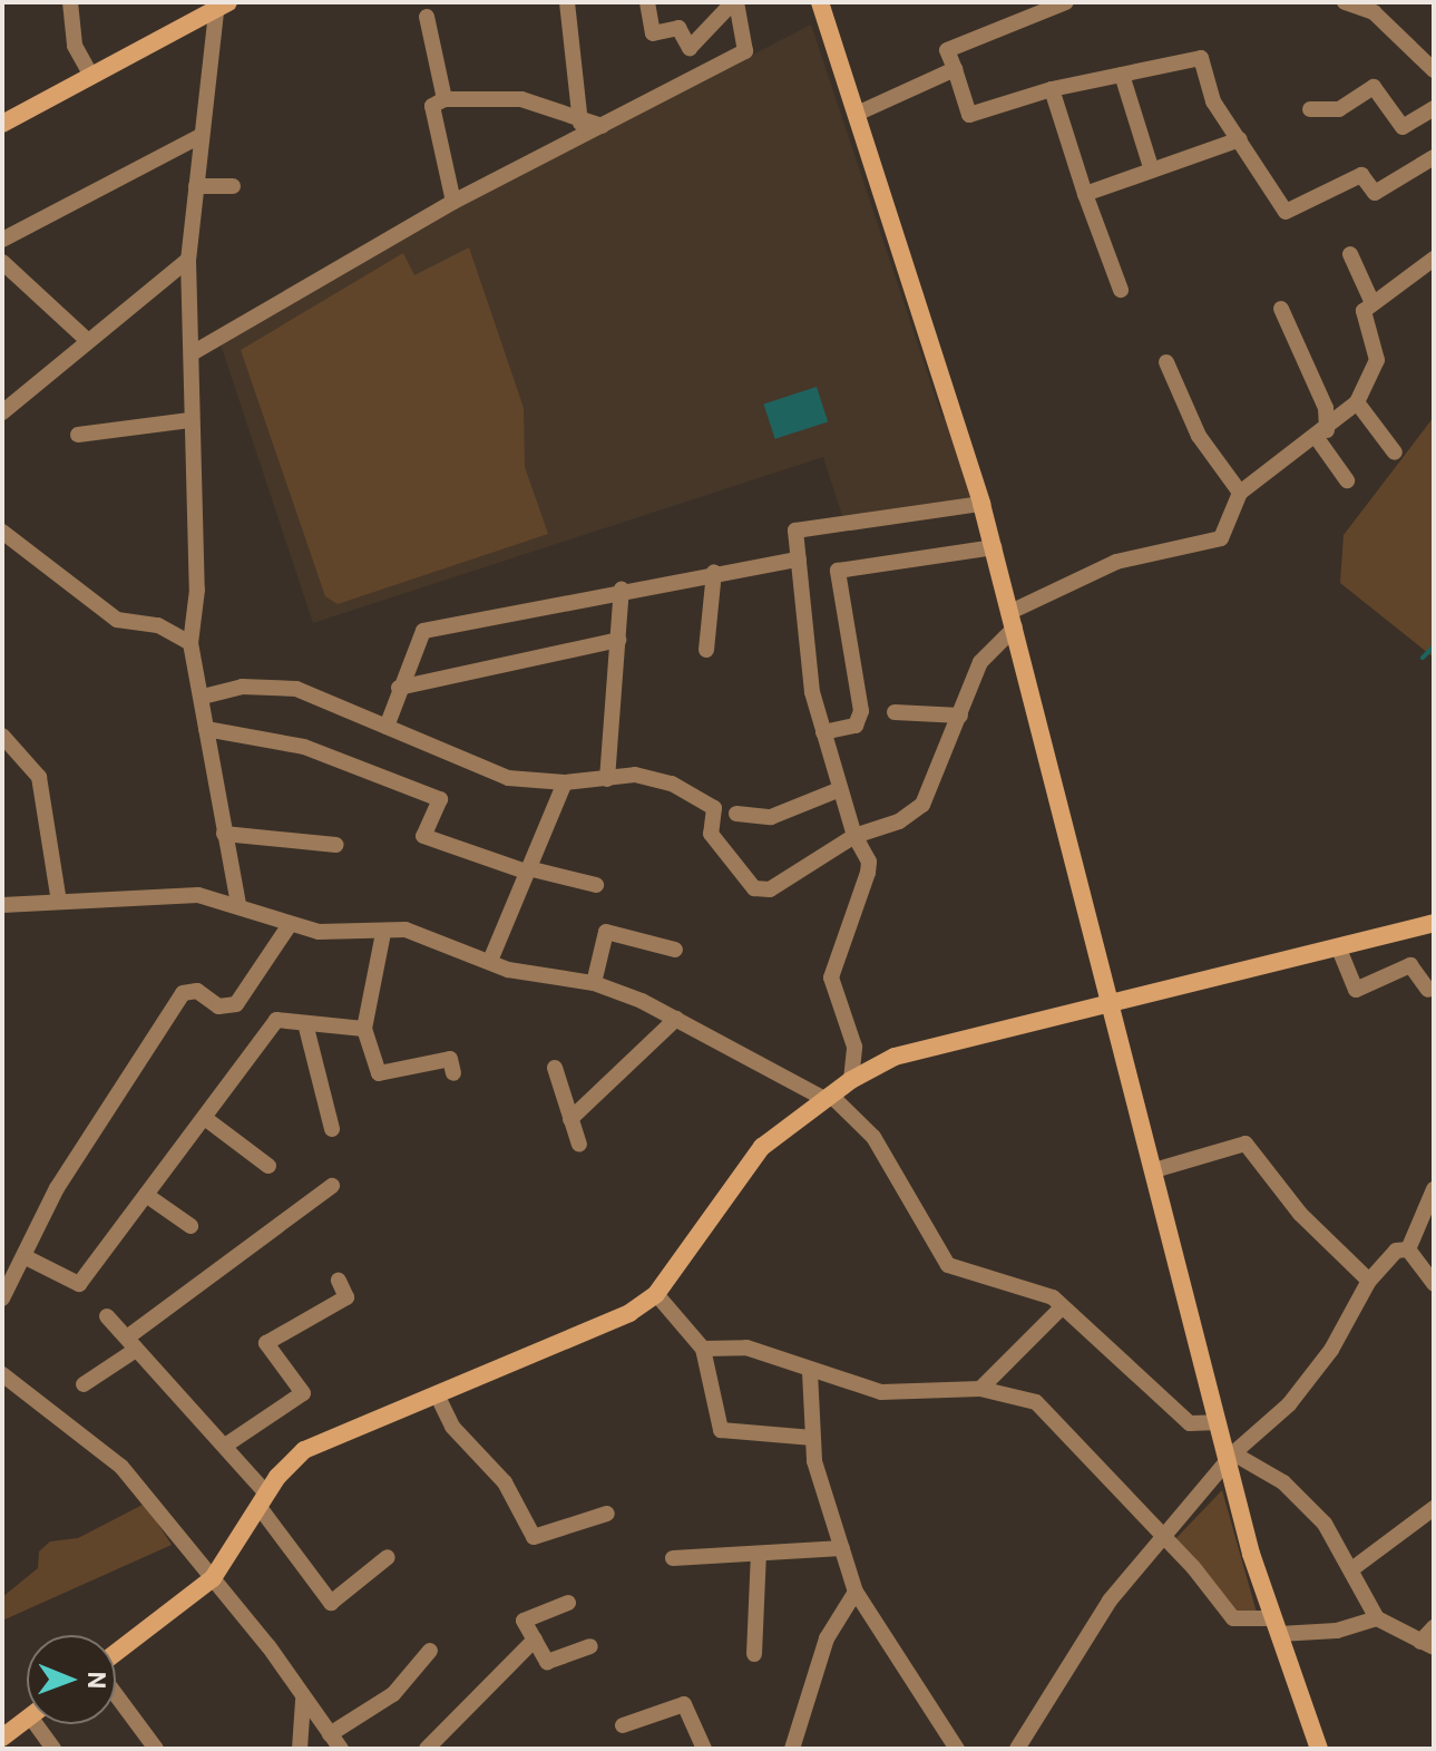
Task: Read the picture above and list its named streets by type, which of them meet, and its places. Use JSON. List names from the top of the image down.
{
  "north": "right"
}
